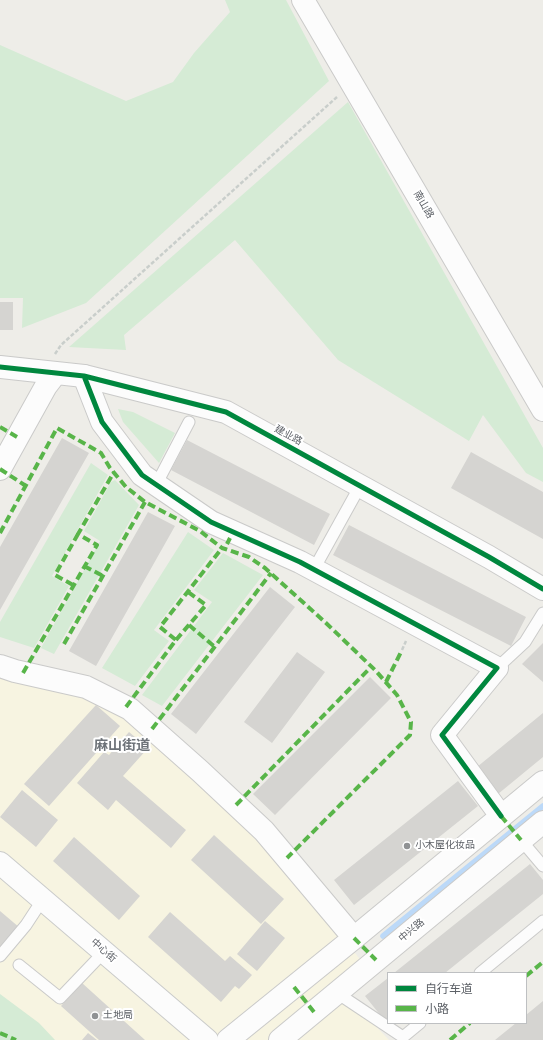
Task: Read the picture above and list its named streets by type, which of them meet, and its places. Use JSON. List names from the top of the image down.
{
  "streets": {
    "street": [
      "南山路",
      "建业路",
      "中兴路",
      "中心街"
    ]
  },
  "districts": ["麻山街道"],
  "places": ["小木屋化妆品", "土地局"],
  "legend": ["自行车道", "小路"]
}
